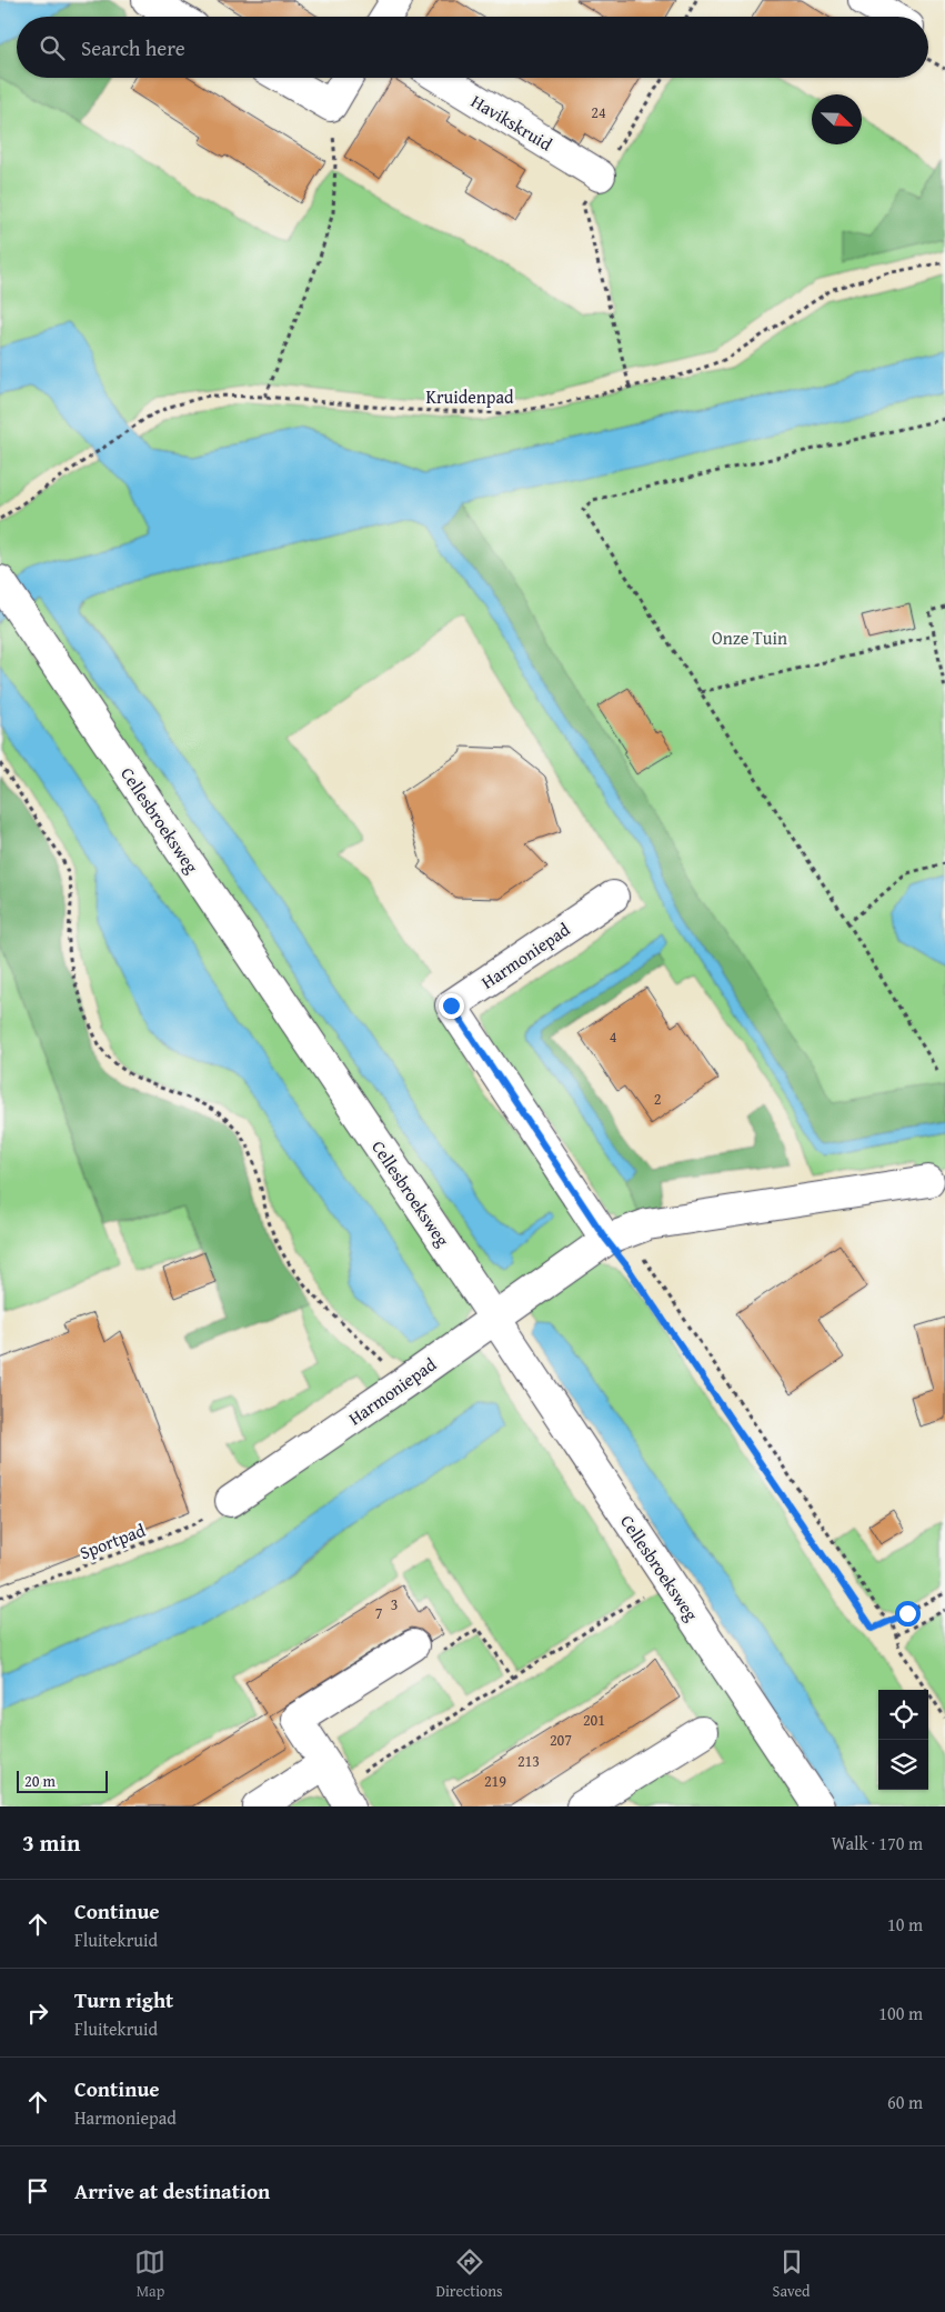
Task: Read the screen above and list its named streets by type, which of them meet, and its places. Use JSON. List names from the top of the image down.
{
  "streets": {
    "street": ["Havikskruid", "Cellesbroeksweg", "Harmoniepad"],
    "path": ["Kruidenpad", "Sportpad"]
  },
  "crossings": [
    ["Cellesbroeksweg", "Harmoniepad"],
    ["Harmoniepad", "Sportpad"]
  ],
  "parks": ["Onze Tuin"],
  "house_numbers": [
    "24",
    "4",
    "2",
    "3",
    "7",
    "201",
    "207",
    "213",
    "219"
  ],
  "scale_bar": "20 m",
  "north": "bottom right",
  "page": {
    "search": "Search here",
    "scale": "20 m",
    "heading": ["3 min", "Walk · 170 m"],
    "list": [
      ["Continue", "Fluitekruid", "10 m"],
      ["Turn right", "Fluitekruid", "100 m"],
      ["Continue", "Harmoniepad", "60 m"],
      "Arrive at destination"
    ],
    "nav": ["Map", "Directions", "Saved"]
  }
}
